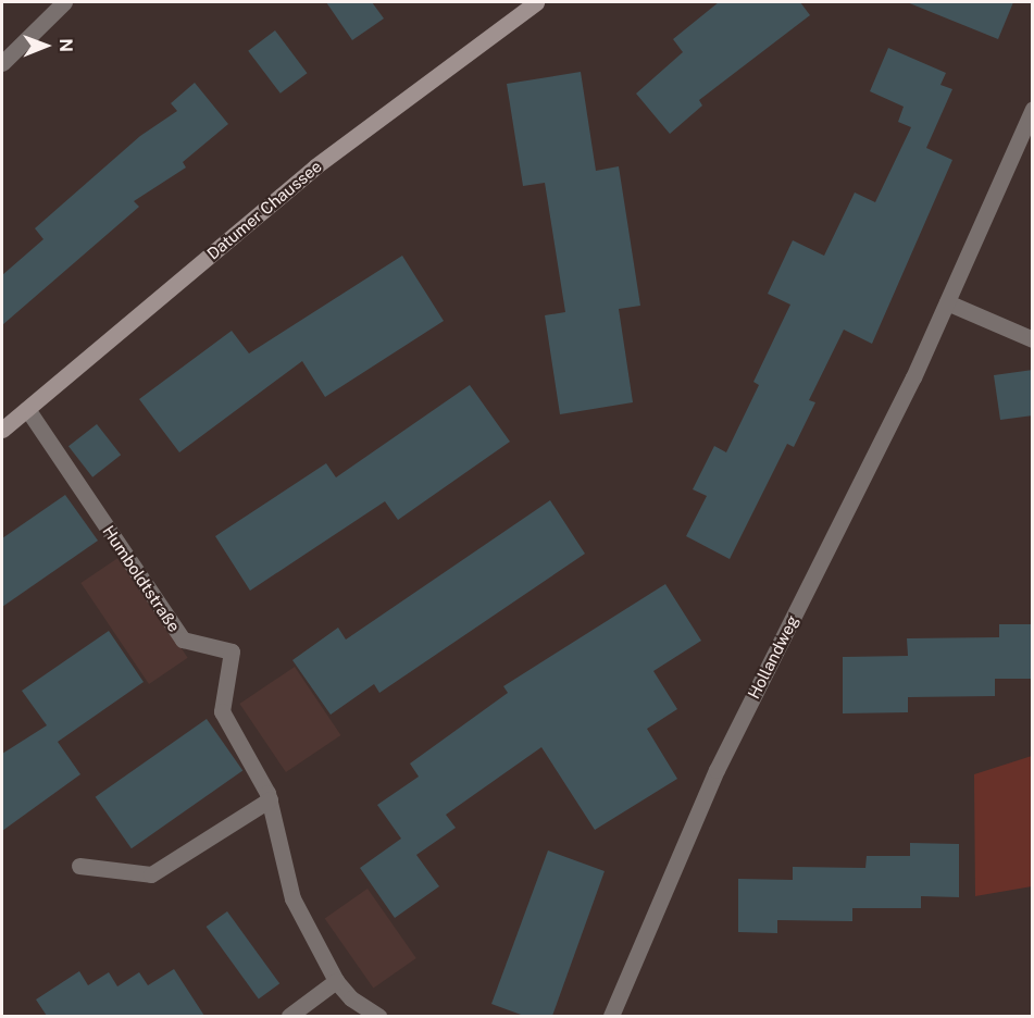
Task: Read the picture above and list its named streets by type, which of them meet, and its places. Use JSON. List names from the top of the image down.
{
  "streets": {
    "street": ["Datumer Chaussee", "Humboldtstraße", "Hollandweg"]
  },
  "crossings": [
    ["Datumer Chaussee", "Humboldtstraße"]
  ],
  "north": "right"
}
